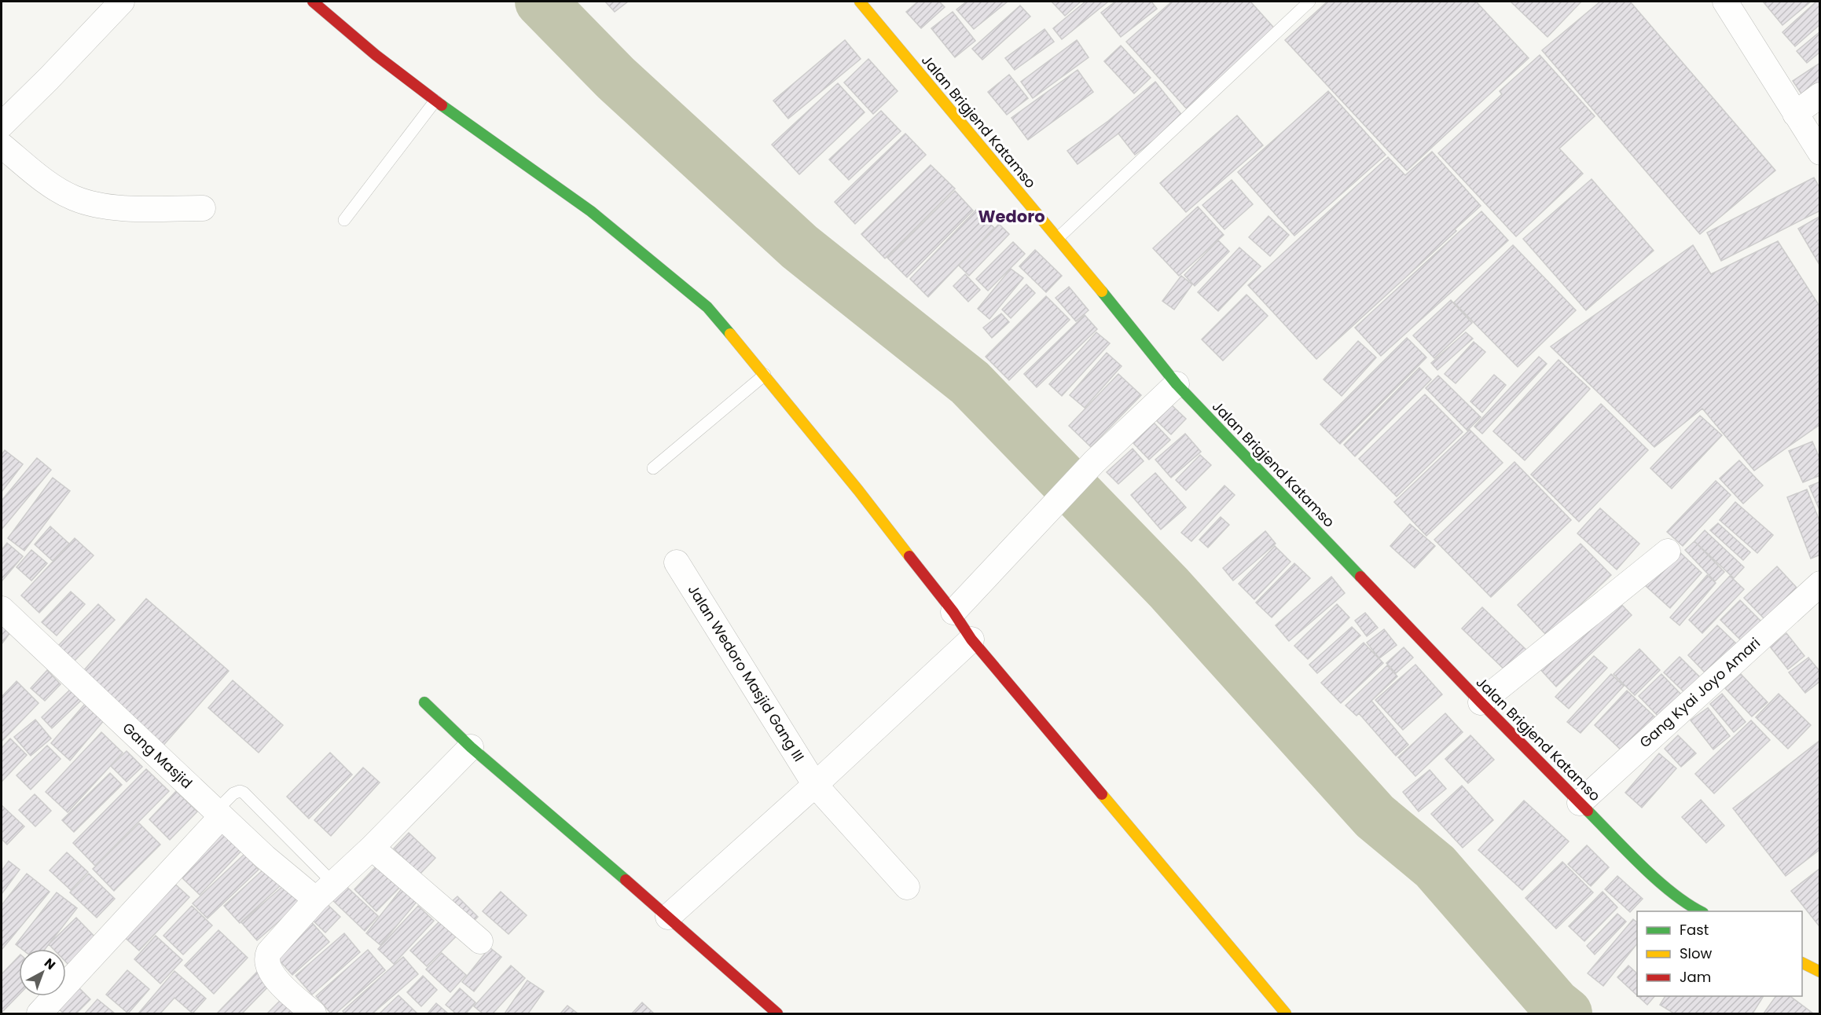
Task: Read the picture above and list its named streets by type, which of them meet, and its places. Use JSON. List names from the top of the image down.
{
  "streets": {
    "street": [
      "Jalan Brigjend Katamso",
      "Jalan Wedoro Masjid Gang III",
      "Gang Kyai Joyo Amari",
      "Gang Masjid"
    ]
  },
  "crossings": [
    ["Jalan Brigjend Katamso", "Gang Kyai Joyo Amari"]
  ],
  "districts": ["Wedoro"],
  "legend": ["Fast", "Slow", "Jam"],
  "north": "top right"
}
